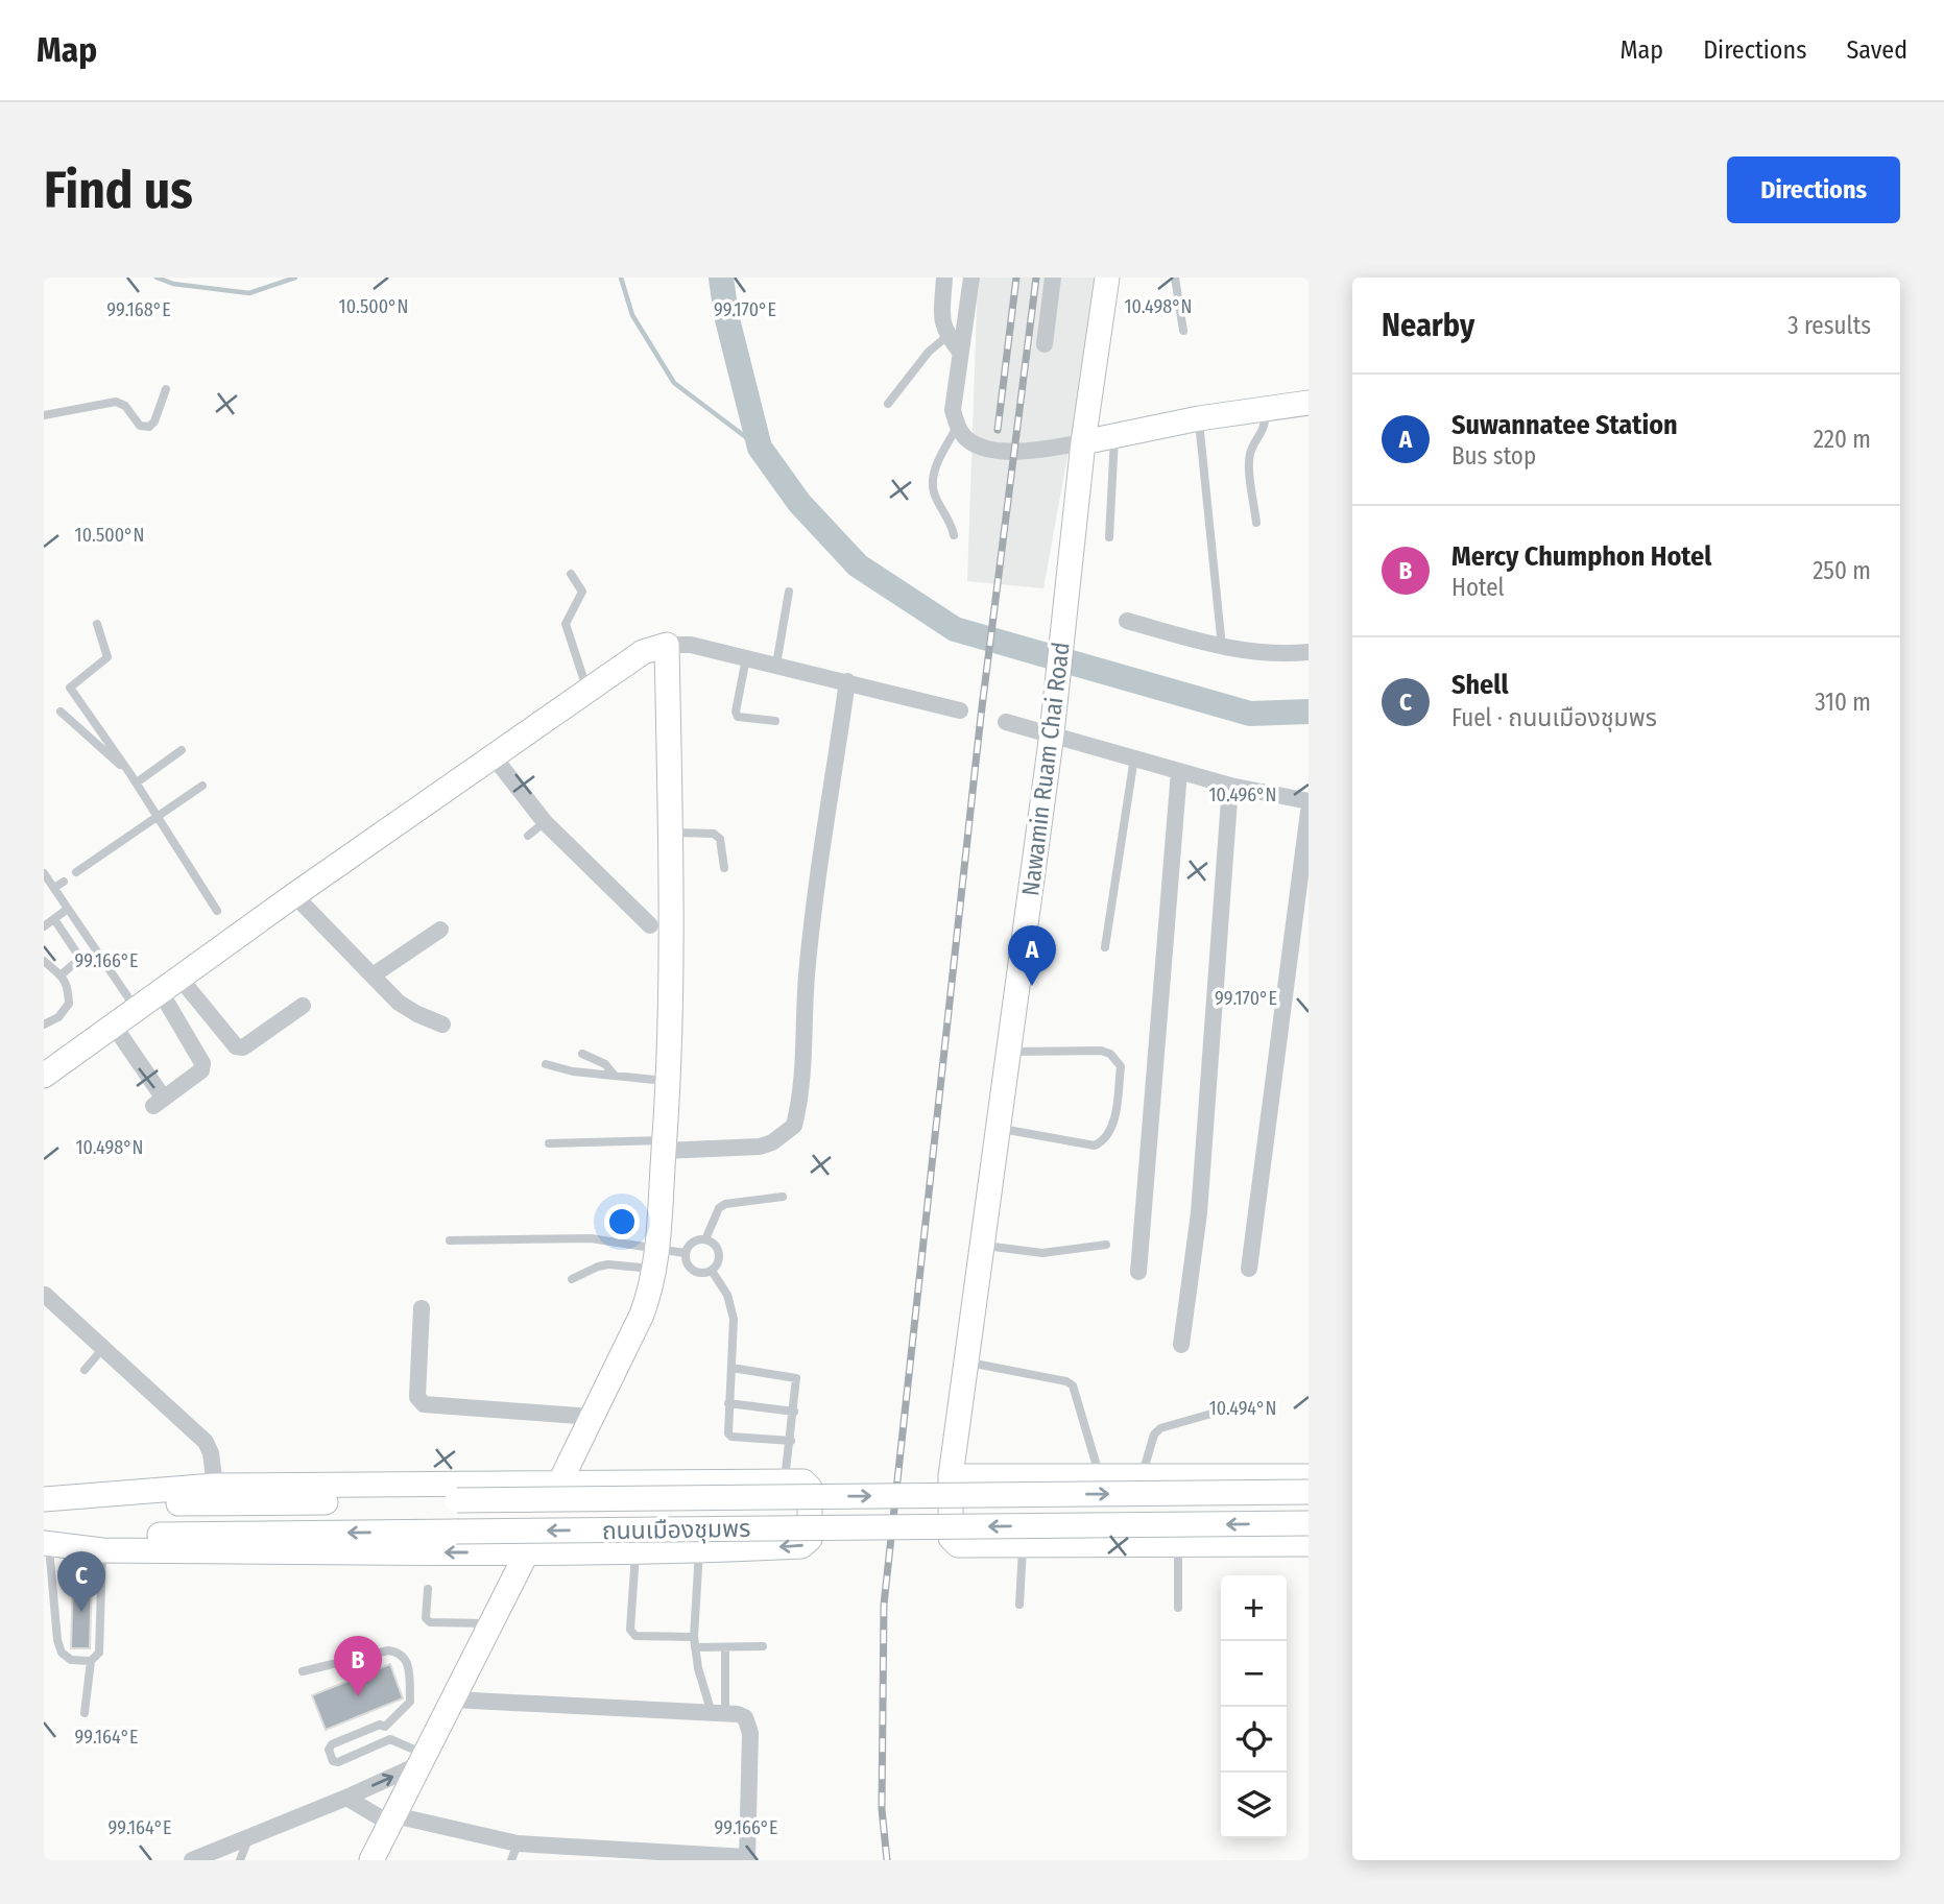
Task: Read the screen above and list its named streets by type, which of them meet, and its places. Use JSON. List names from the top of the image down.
{
  "streets": {
    "main road": ["Nawamin Ruam Chai Road", "ถนนเมืองชุมพร"]
  },
  "page": {
    "header": "Map",
    "nav": ["Map", "Directions", "Saved"],
    "buttons": "Directions",
    "title": "Find us",
    "heading": ["Nearby", "3 results"],
    "list": [
      {
        "mark": "A",
        "name": "Suwannatee Station",
        "note": "Bus stop",
        "value": "220 m"
      },
      {
        "mark": "B",
        "name": "Mercy Chumphon Hotel",
        "note": "Hotel",
        "value": "250 m"
      },
      {
        "mark": "C",
        "name": "Shell",
        "note": "Fuel · ถนนเมืองชุมพร",
        "value": "310 m"
      }
    ],
    "pins": ["A", "C", "B"],
    "map_buttons": ["+", "−"]
  },
  "coordinates": [
    "10.500°N",
    "10.498°N",
    "99.168°E",
    "99.170°E",
    "10.496°N",
    "99.166°E",
    "10.494°N",
    "99.164°E"
  ]
}
